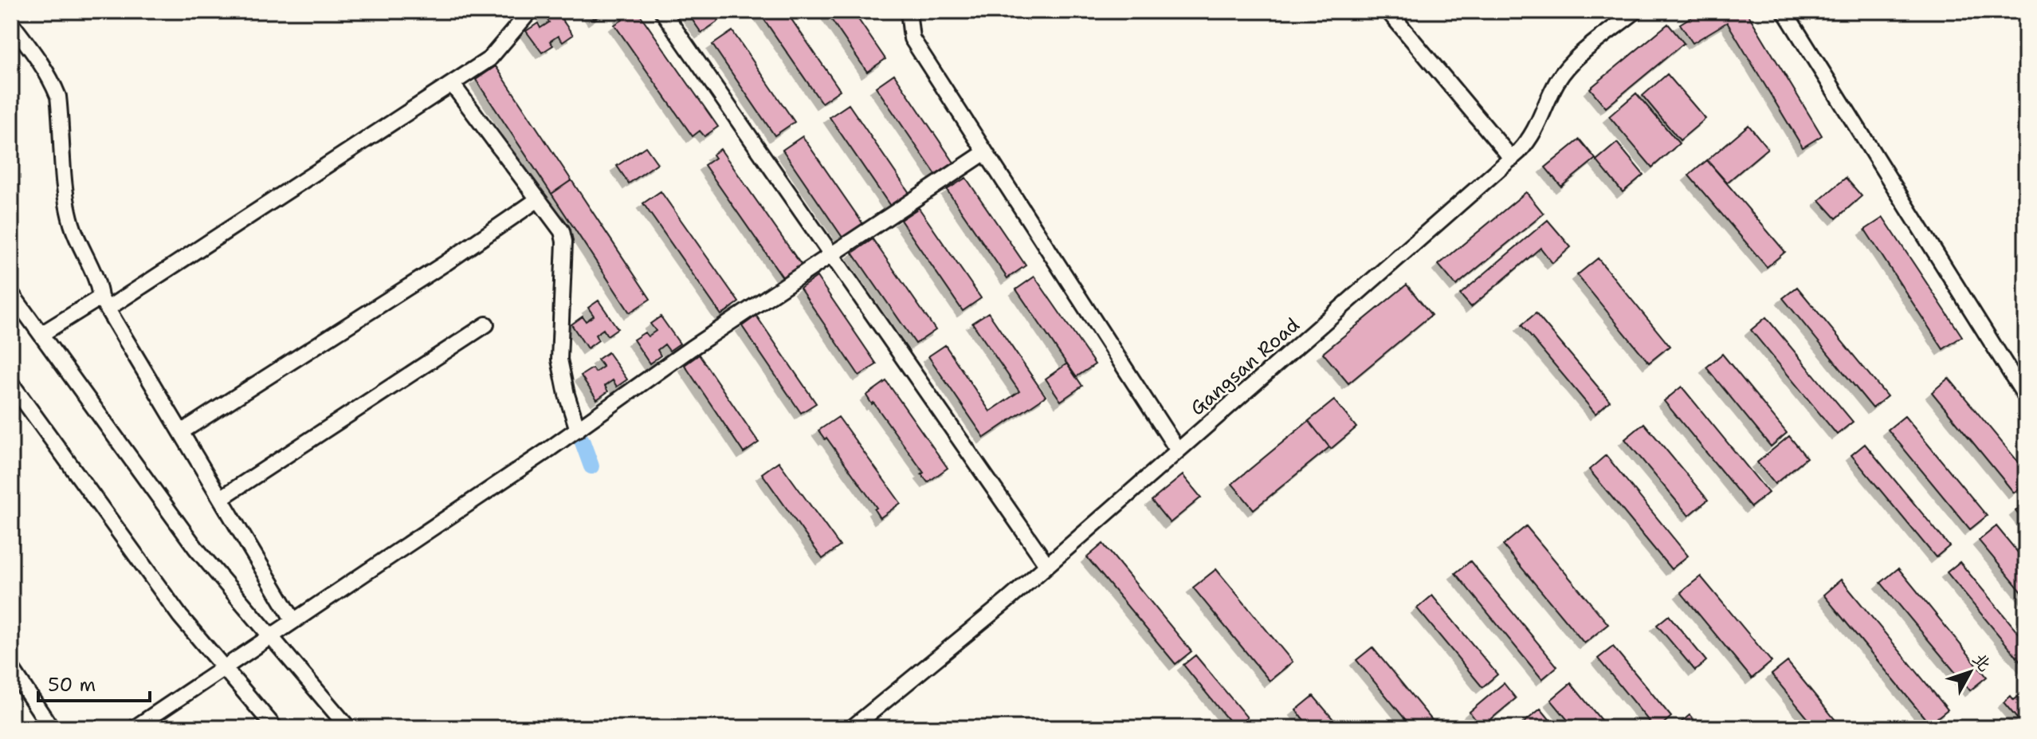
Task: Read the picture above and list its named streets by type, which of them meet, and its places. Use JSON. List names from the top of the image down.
{
  "streets": {
    "street": ["Gangsan Road"]
  },
  "scale_bar": "50 m",
  "north": "top right"
}
